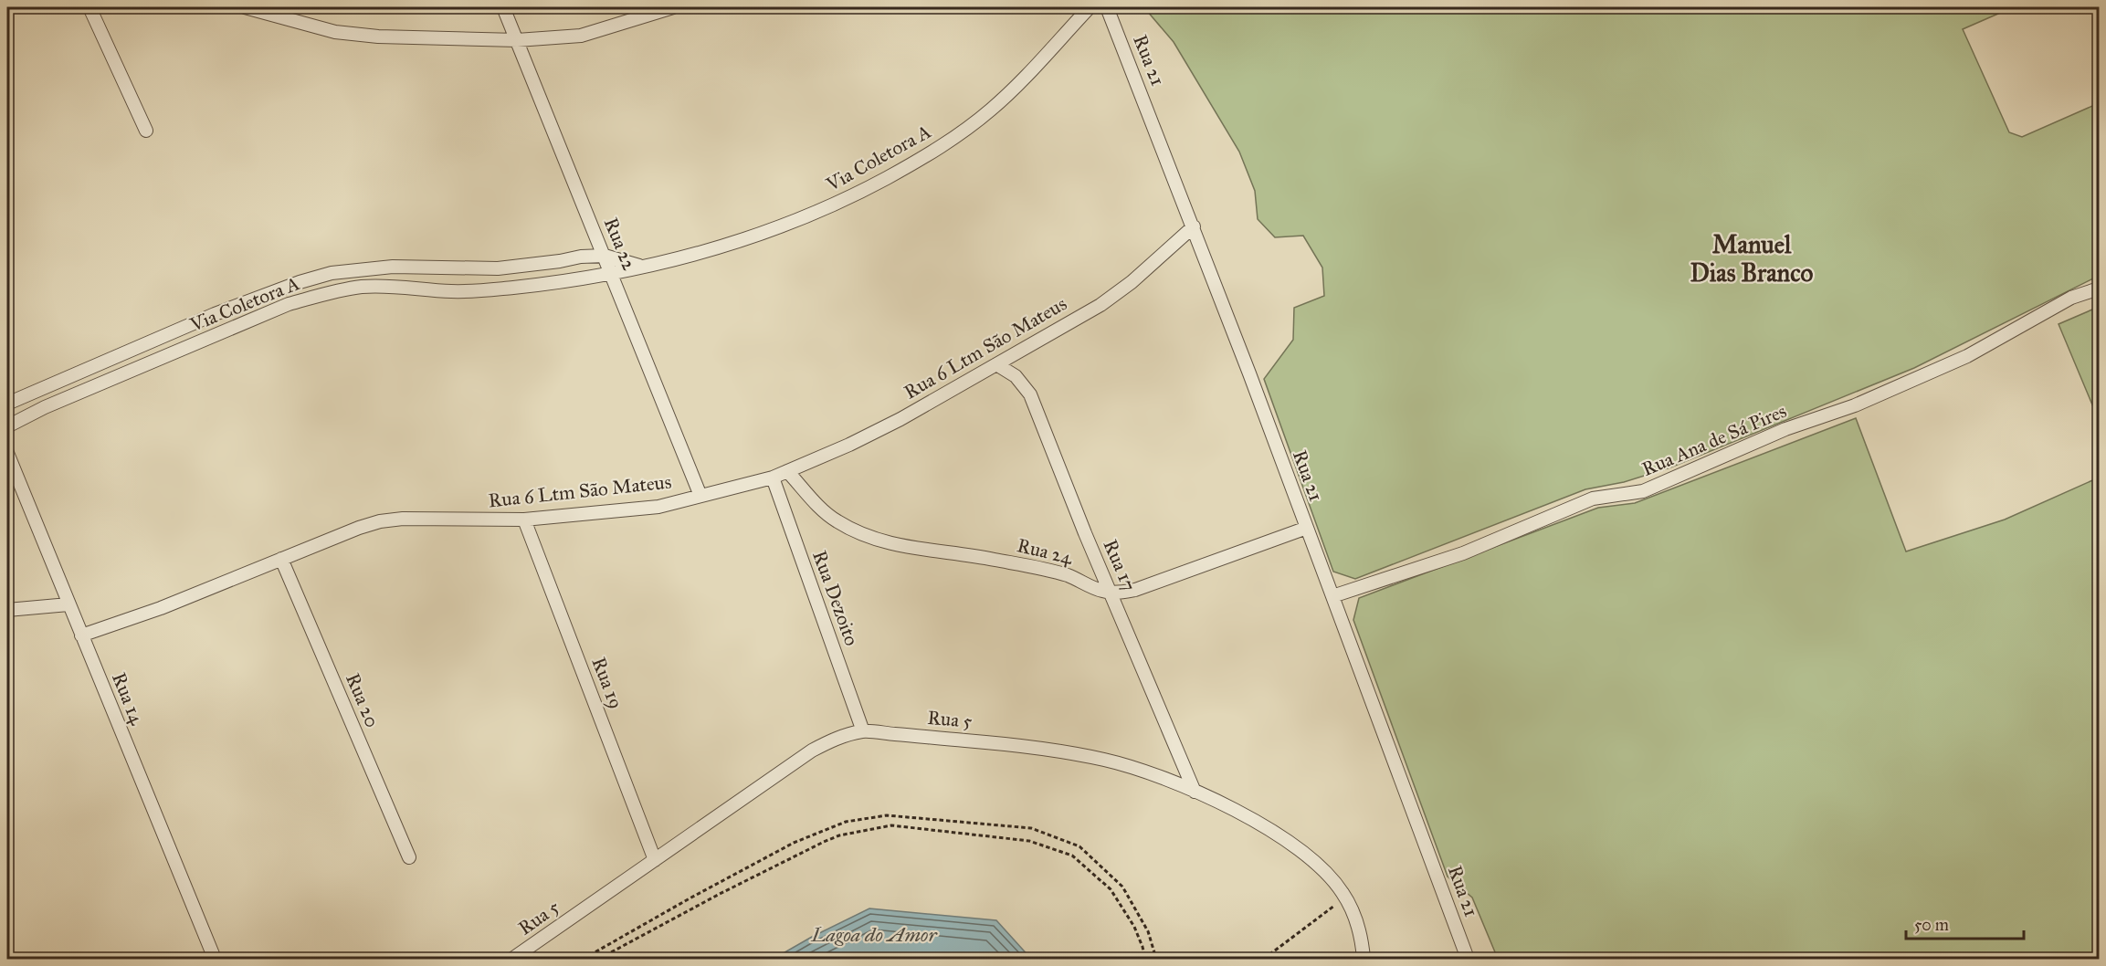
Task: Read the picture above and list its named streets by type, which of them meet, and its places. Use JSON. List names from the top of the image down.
{
  "streets": {
    "street": [
      "Rua 21",
      "Via Coletora A",
      "Rua 22",
      "Rua 6 Ltm São Mateus",
      "Rua Ana de Sá Pires",
      "Rua 24",
      "Rua 17",
      "Rua Dezoito",
      "Rua 19",
      "Rua 14",
      "Rua 20",
      "Rua 5"
    ]
  },
  "crossings": [
    ["Rua 21", "Rua 6 Ltm São Mateus"],
    ["Rua 21", "Rua Ana de Sá Pires"],
    ["Rua 21", "Rua 24"],
    ["Via Coletora A", "Rua 22"],
    ["Rua 22", "Rua 6 Ltm São Mateus"],
    ["Rua 6 Ltm São Mateus", "Rua 24"],
    ["Rua 6 Ltm São Mateus", "Rua 17"],
    ["Rua 6 Ltm São Mateus", "Rua Dezoito"],
    ["Rua 6 Ltm São Mateus", "Rua 19"],
    ["Rua 6 Ltm São Mateus", "Rua 14"],
    ["Rua 6 Ltm São Mateus", "Rua 20"],
    ["Rua 24", "Rua 17"],
    ["Rua 17", "Rua 5"],
    ["Rua Dezoito", "Rua 5"],
    ["Rua 19", "Rua 5"]
  ],
  "districts": ["Manuel Dias Branco"],
  "water": ["Lagoa do Amor"],
  "scale_bar": "50 m"
}
